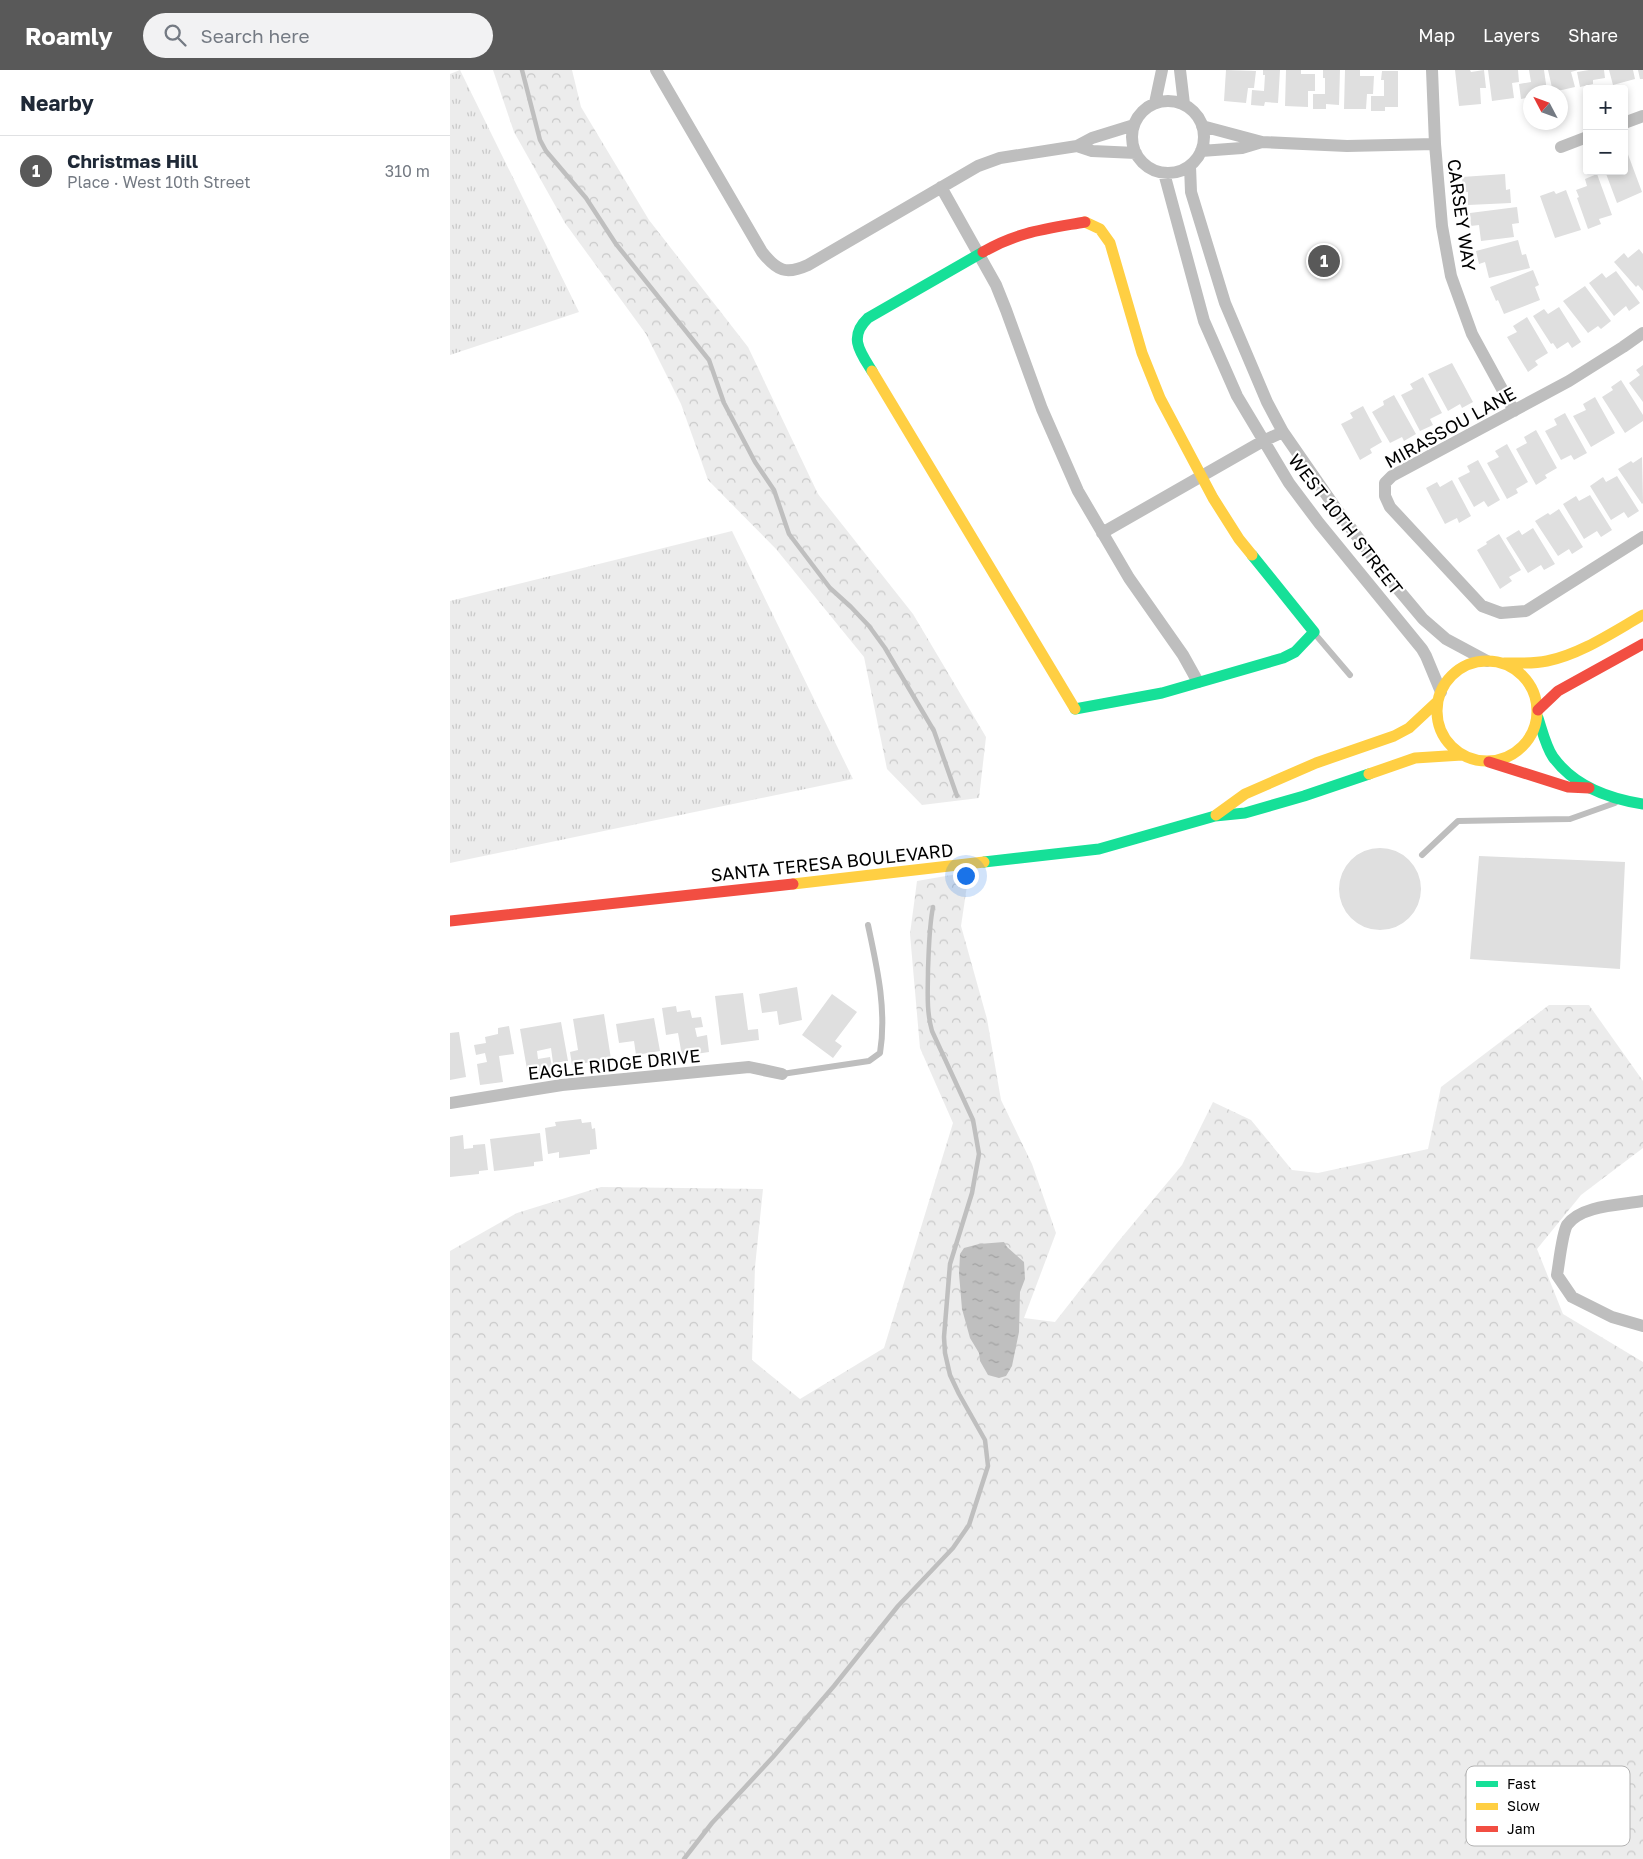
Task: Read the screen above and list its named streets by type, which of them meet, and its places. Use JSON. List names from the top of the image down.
{
  "streets": {
    "main road": ["SANTA TERESA BOULEVARD"],
    "street": [
      "CARSEY WAY",
      "MIRASSOU LANE",
      "WEST 10TH STREET",
      "EAGLE RIDGE DRIVE"
    ]
  },
  "crossings": [
    ["CARSEY WAY", "MIRASSOU LANE"],
    ["WEST 10TH STREET", "SANTA TERESA BOULEVARD"]
  ],
  "legend": ["Fast", "Slow", "Jam"],
  "north": "top left",
  "page": {
    "header": "Roamly",
    "search": "Search here",
    "nav": ["Map", "Layers", "Share"],
    "heading": "Nearby",
    "map_buttons": ["+", "−"],
    "list": [
      {
        "mark": "1",
        "name": "Christmas Hill",
        "note": "Place · West 10th Street",
        "value": "310 m"
      }
    ],
    "pins": "1"
  }
}
